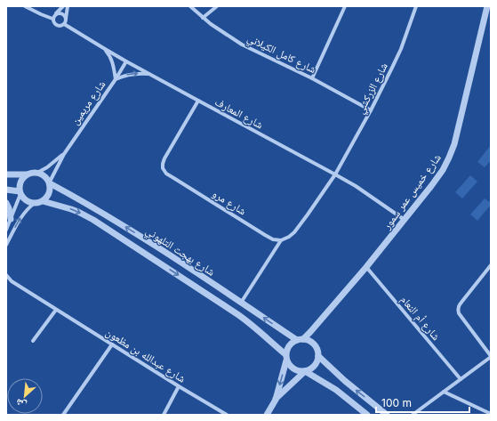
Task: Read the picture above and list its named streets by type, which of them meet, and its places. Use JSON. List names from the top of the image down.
{
  "streets": {
    "street": [
      "شارع كامل الكيلاني",
      "شارع الزركشي",
      "شارع مريمين",
      "شارع المعارف",
      "شارع خميس عمر سمور",
      "شارع مرو",
      "شارع بهجت التلهوني",
      "شارع أم النعام",
      "شارع عبدالله بن مظعون"
    ]
  },
  "crossings": [
    ["شارع كامل الكيلاني", "شارع الزركشي"],
    ["شارع الزركشي", "شارع المعارف"],
    ["شارع مريمين", "شارع المعارف"],
    ["شارع مريمين", "شارع بهجت التلهوني"],
    ["شارع المعارف", "شارع خميس عمر سمور"],
    ["شارع المعارف", "شارع مرو"],
    ["شارع خميس عمر سمور", "شارع بهجت التلهوني"],
    ["شارع خميس عمر سمور", "شارع أم النعام"]
  ],
  "scale_bar": "100 m",
  "north": "bottom left"
}
